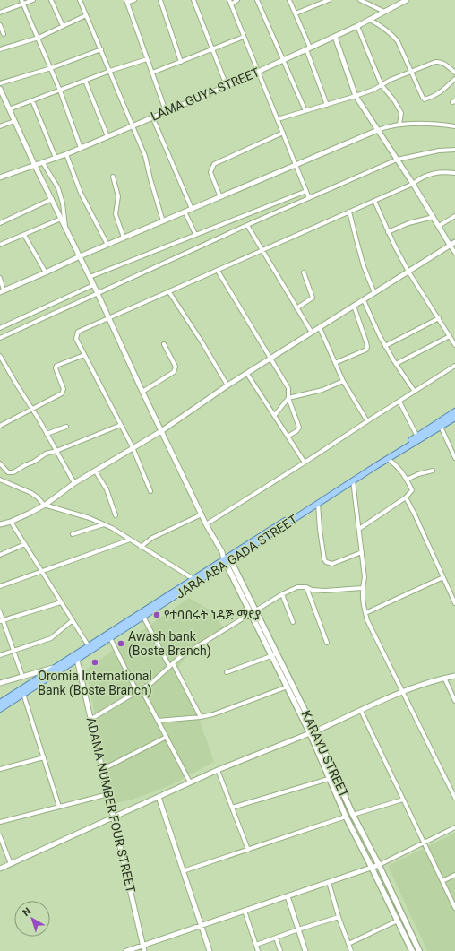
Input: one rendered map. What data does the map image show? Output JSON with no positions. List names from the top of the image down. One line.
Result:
{"streets":{"main road":["JARA ABA GADA STREET","KARAYU STREET"],"street":["LAMA GUYA STREET","ADAMA NUMBER FOUR STREET"]},"crossings":[["JARA ABA GADA STREET","KARAYU STREET"],["JARA ABA GADA STREET","ADAMA NUMBER FOUR STREET"]],"places":["የተባበሩት ነዳጅ ማደያ","Awash bank (Boste Branch)","Oromia International Bank (Boste Branch)"],"north":"top left"}
